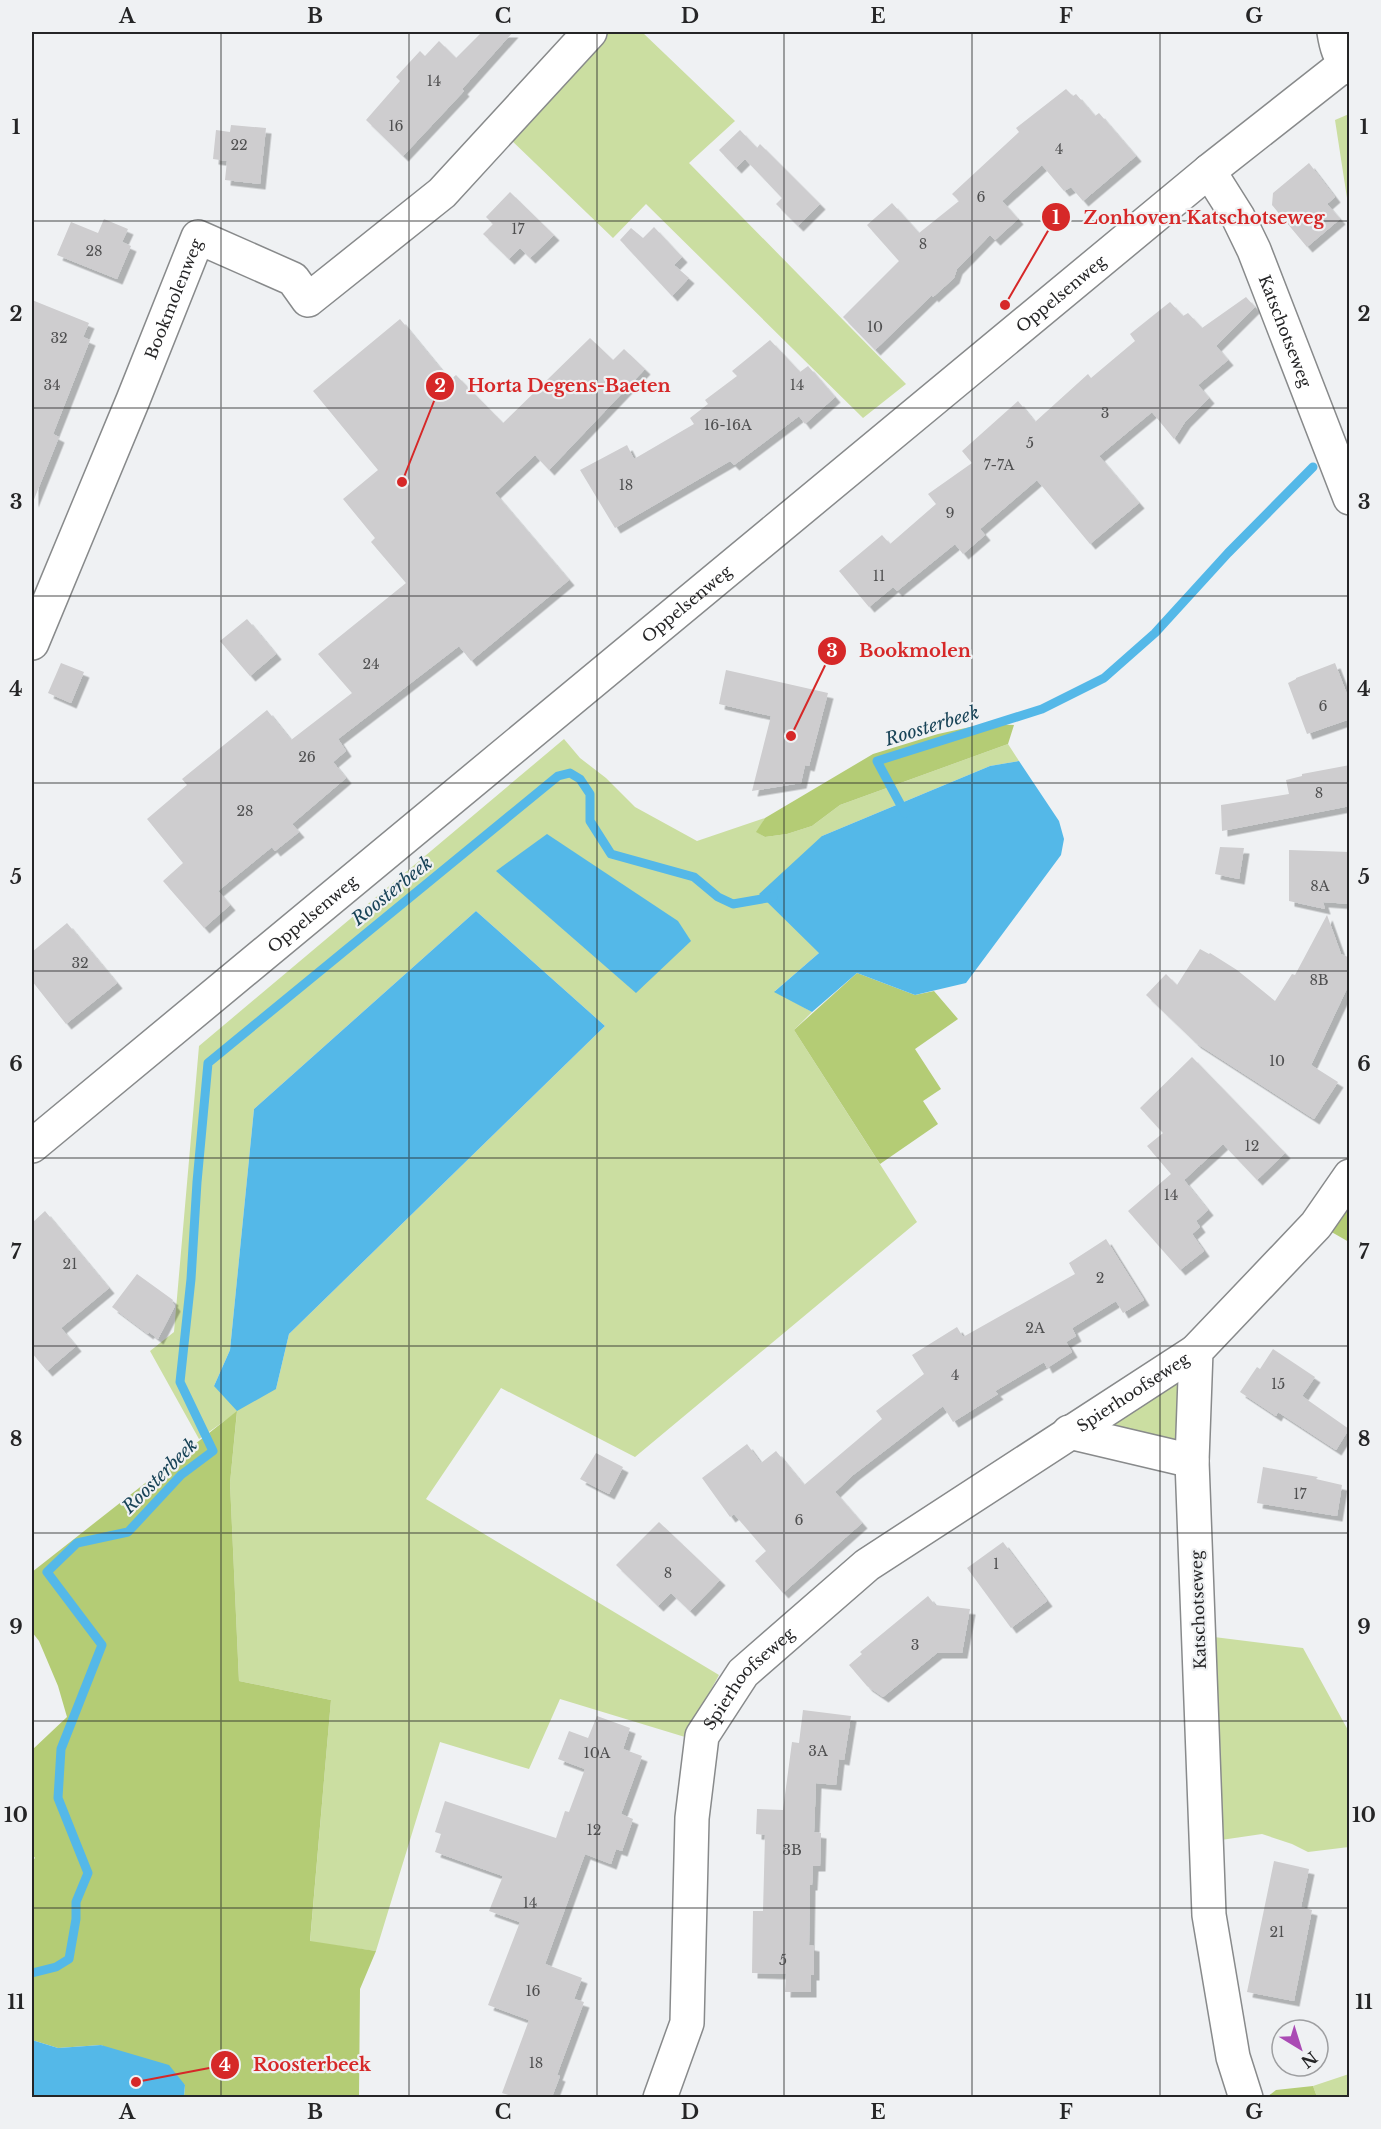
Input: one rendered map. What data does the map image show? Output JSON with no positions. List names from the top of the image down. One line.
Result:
{"streets":{"street":["Oppelsenweg","Bookmolenweg","Katschotseweg","Spierhoofseweg"]},"crossings":[["Oppelsenweg","Katschotseweg"],["Katschotseweg","Spierhoofseweg"]],"water":["Roosterbeek"],"places":["Zonhoven Katschotseweg","Horta Degens-Baeten","Bookmolen","Roosterbeek"],"house_numbers":["14","16","22","4","6","17","8","28","10","32","34","14","3","16-16A","5","7-7A","18","9","11","24","6","26","8","28","8A","32","8B","10","12","14","21","2","2A","4","15","17","6","1","8","3","3A","10A","12","3B","14","21","5","16","18"],"north":"bottom right","grid":{"columns":["A","B","C","D","E","F","G"],"rows":["1","2","3","4","5","6","7","8","9","10","11"]}}
